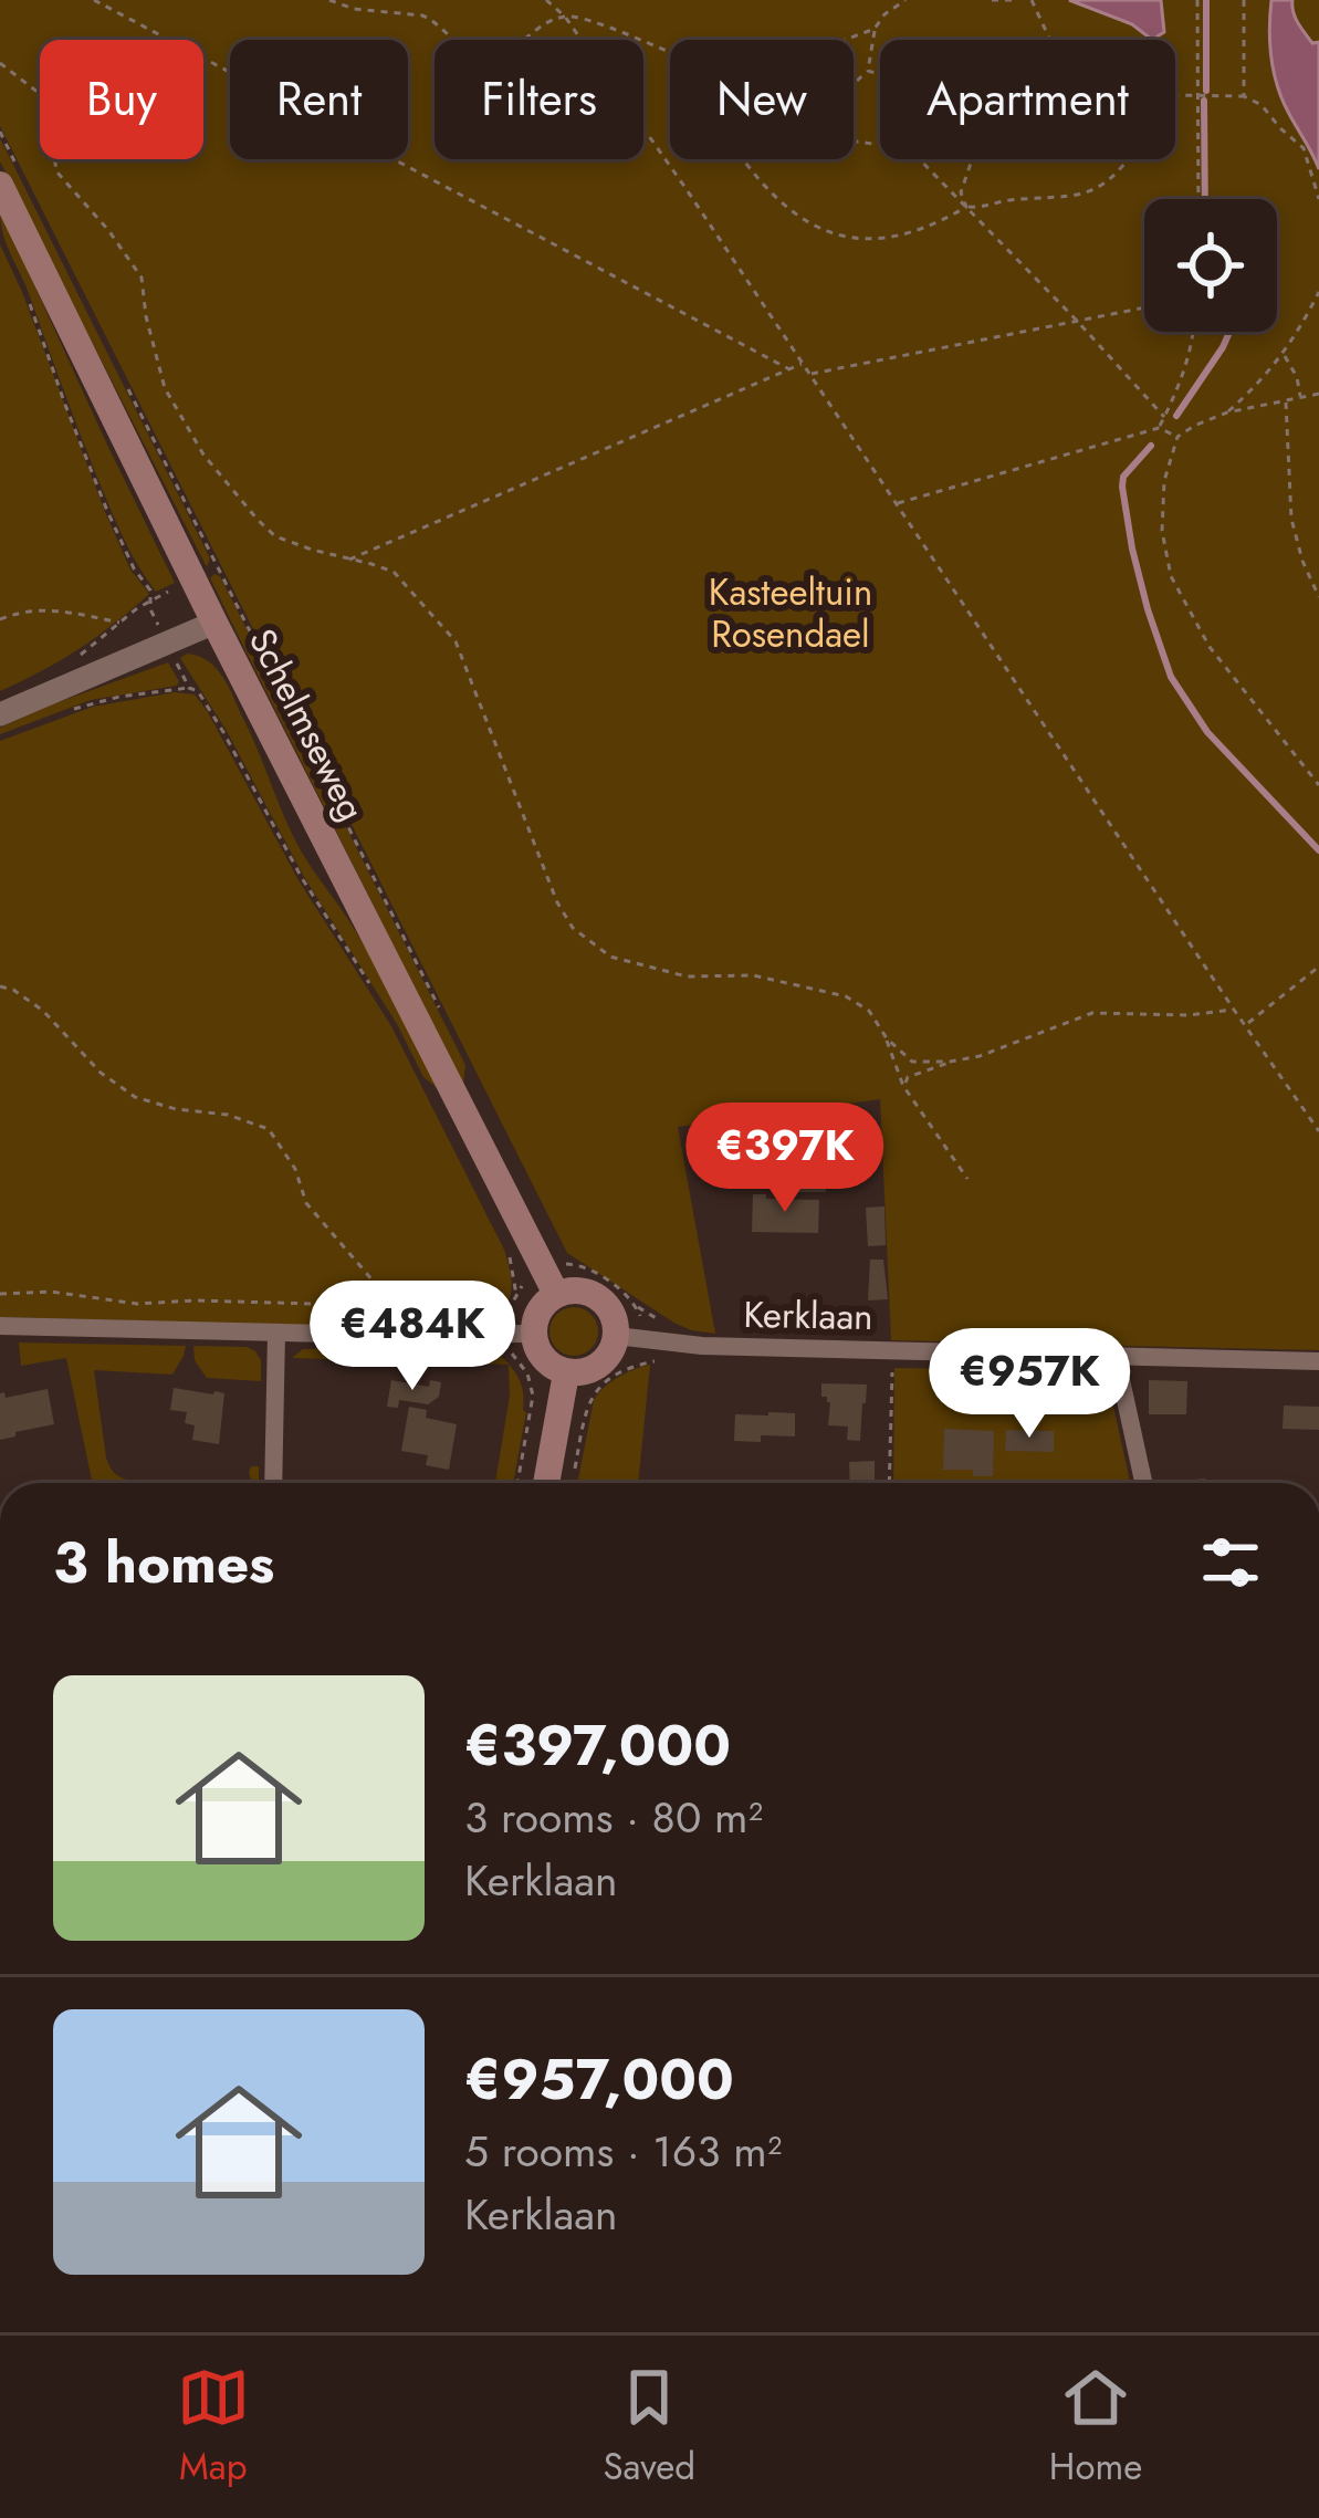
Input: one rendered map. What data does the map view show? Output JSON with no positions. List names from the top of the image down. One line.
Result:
{"streets":{"main road":["Schelmseweg"],"street":["Kerklaan"]},"crossings":[["Schelmseweg","Kerklaan"]],"parks":["Kasteeltuin Rosendael"],"page":{"chip":["Buy","Rent","Filters","New","Apartment"],"price":["€397K","€484K","€957K"],"heading":"3 homes","list":[{"name":"€397,000","note":"3 rooms · 80 m² · Kerklaan"},{"name":"€957,000","note":"5 rooms · 163 m² · Kerklaan"}],"tabs":["Map","Saved","Home"]}}
